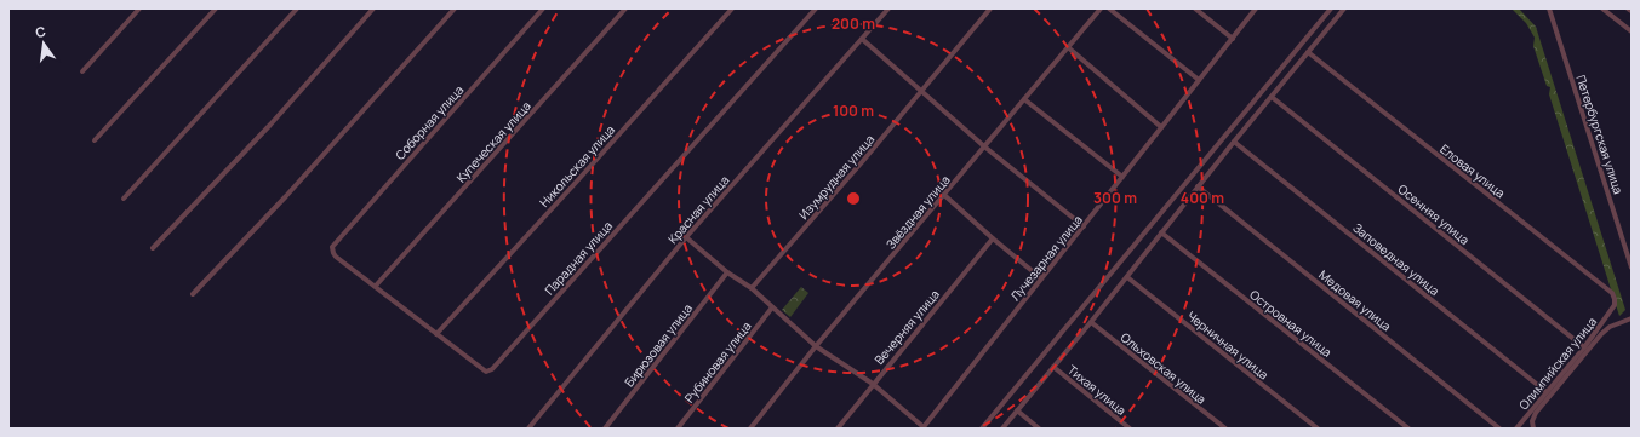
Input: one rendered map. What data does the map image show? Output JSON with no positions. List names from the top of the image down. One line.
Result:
{"streets":{"street":["Соборная улица","Петербургская улица","Купеческая улица","Никольская улица","Еловая улица","Изумрудная улица","Красная улица","Звёздная улица","Осенняя улица","Парадная улица","Лучезарная улица","Заповедная улица","Медовая улица","Островная улица","Вечерняя улица","Бирюзовая улица","Черничная улица","Рубиновая улица","Олимпийская улица","Ольховская улица","Тихая улица"]},"crossings":[["Соборная улица","Парадная улица"],["Купеческая улица","Парадная улица"],["Никольская улица","Парадная улица"],["Еловая улица","Олимпийская улица"],["Осенняя улица","Олимпийская улица"],["Заповедная улица","Олимпийская улица"]],"north":"top","rings":["200 m","100 m","300 m","400 m"]}
